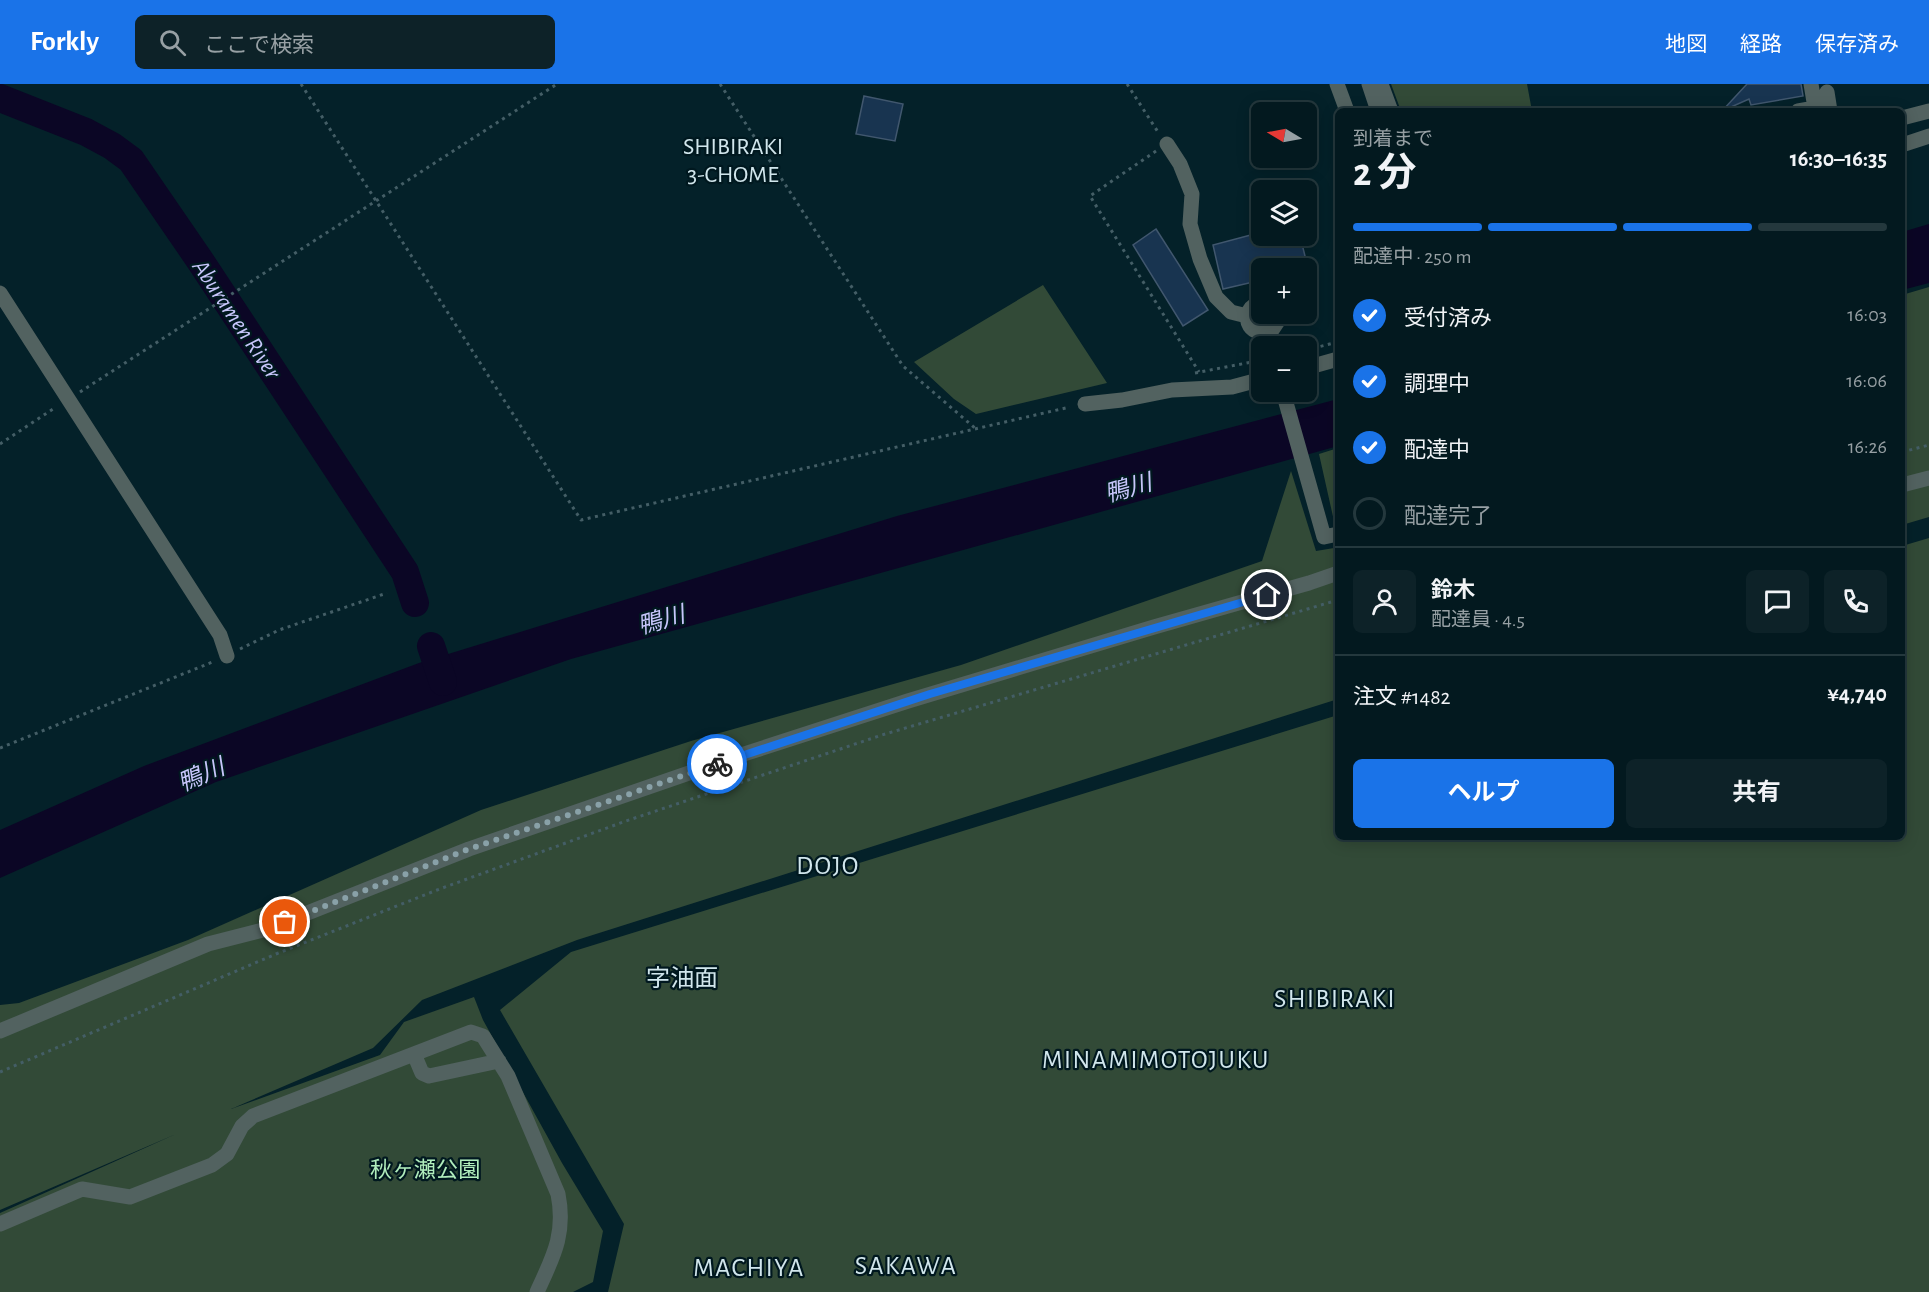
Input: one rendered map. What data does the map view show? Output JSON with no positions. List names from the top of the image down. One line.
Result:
{"districts":["SHIBIRAKI 3-CHOME","DOJO","字油面","SHIBIRAKI","MINAMIMOTOJUKU","SAKAWA","MACHIYA"],"water":["Aburamen River","鴨川"],"parks":["秋ヶ瀬公園"],"north":"left","page":{"header":"Forkly","search":"ここで検索","nav":["地図","経路","保存済み"],"map_buttons":["+","−"],"heading":["2 分","到着まで","16:30–16:35"],"panel":["鈴木","配達員 · 4.5","注文 #1482","¥4,740"],"bar":"配達中 · 250 m","list":[["受付済み","16:03"],["調理中","16:06"],["配達中","16:26"],"配達完了"],"buttons":["ヘルプ","共有"]}}
